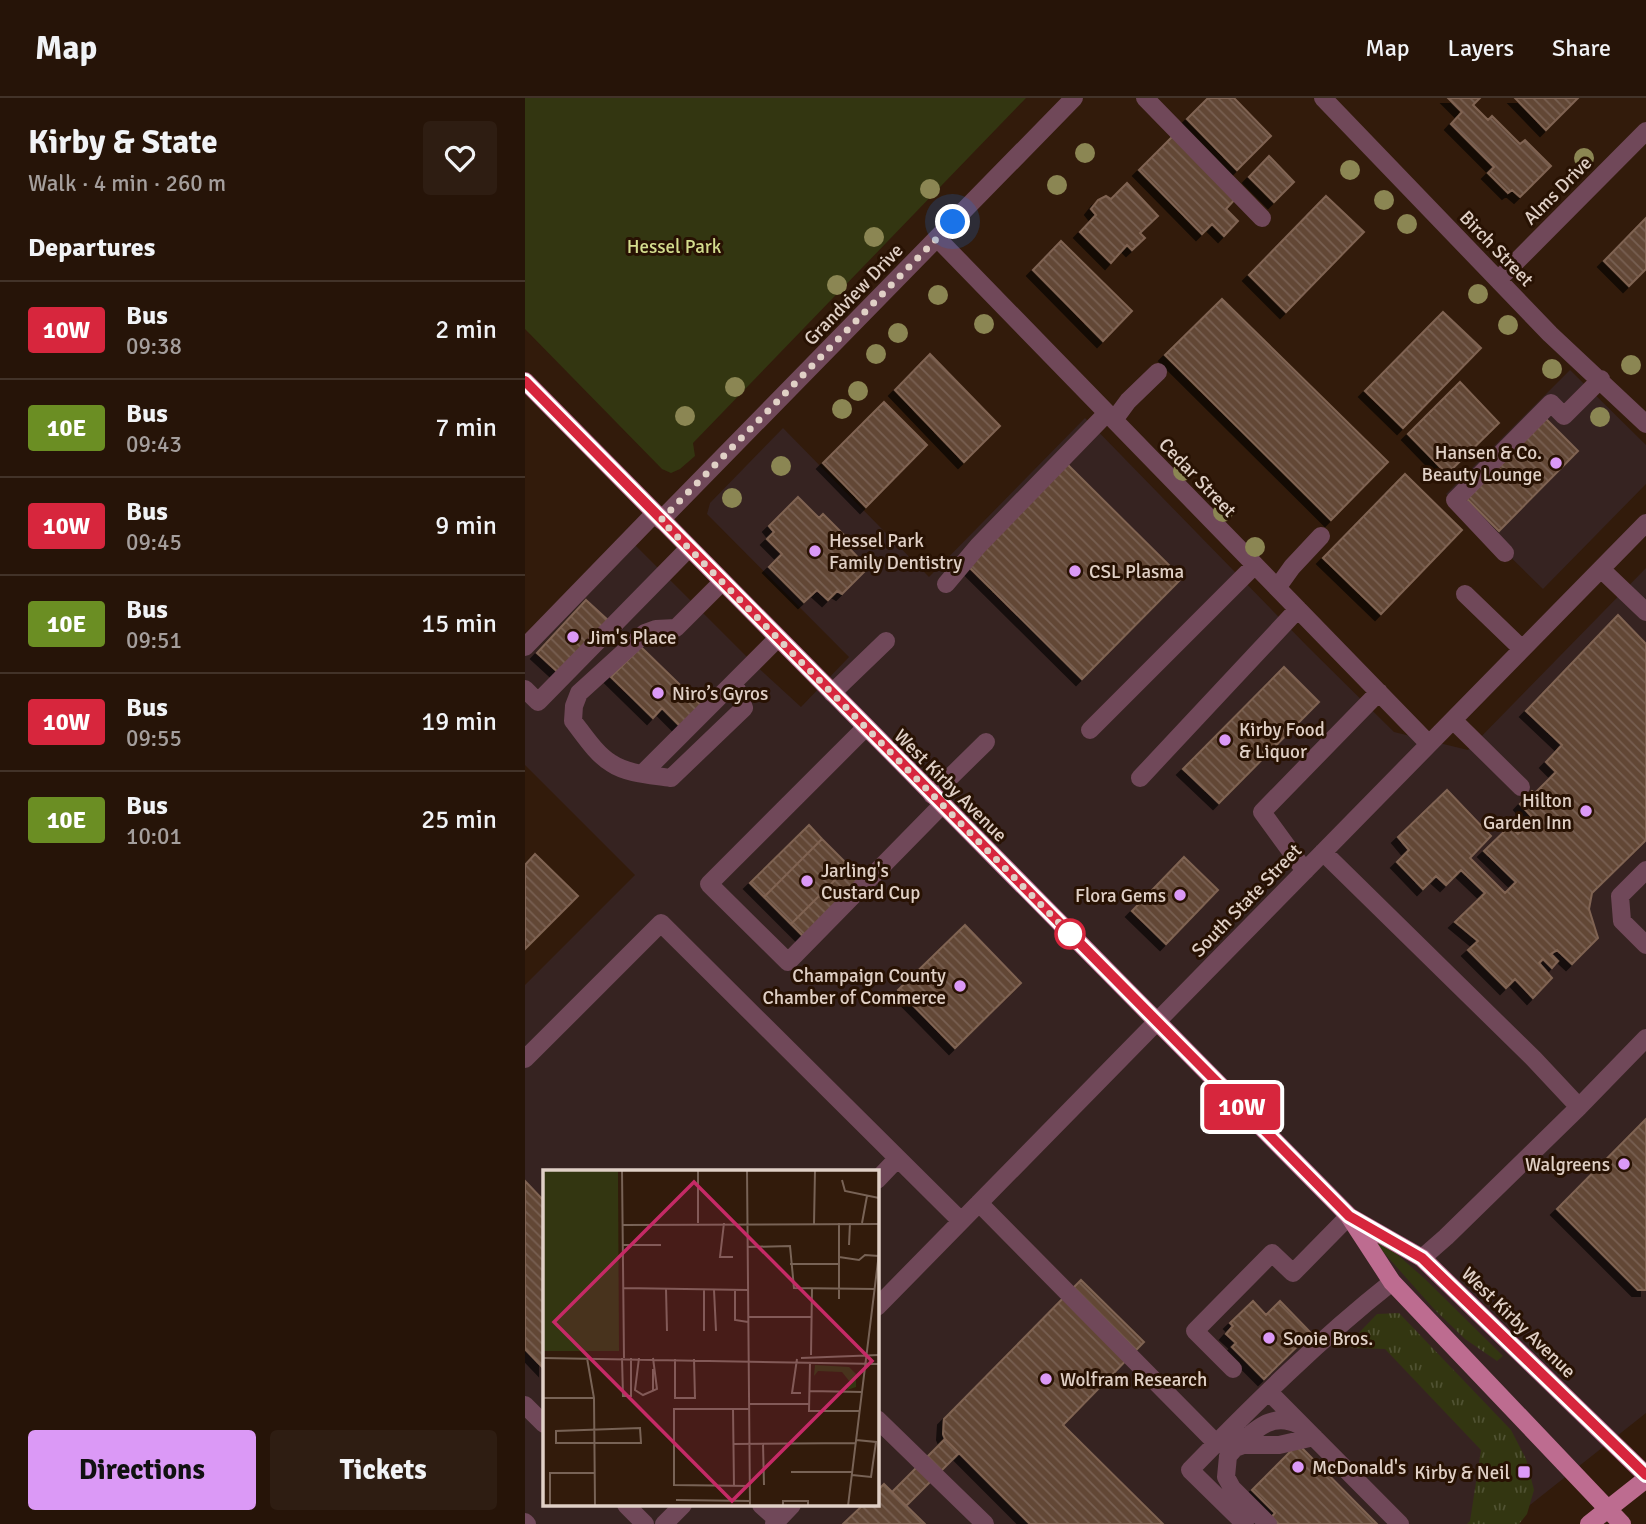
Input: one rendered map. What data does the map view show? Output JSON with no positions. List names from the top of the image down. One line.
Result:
{"streets":{"main road":["West Kirby Avenue"],"street":["Alms Drive","Birch Street","Grandview Drive","Cedar Street","South State Street"]},"crossings":[["Alms Drive","Birch Street"],["Grandview Drive","Cedar Street"],["Grandview Drive","West Kirby Avenue"],["Cedar Street","South State Street"],["West Kirby Avenue","South State Street"]],"parks":["Hessel Park"],"places":{"other":["Hansen & Co. Beauty Lounge","Hessel Park Family Dentistry","CSL Plasma","Jim's Place","Niro’s Gyros","Kirby Food & Liquor","Hilton Garden Inn","Jarling's Custard Cup","Flora Gems","Champaign County Chamber of Commerce","Walgreens","Sooie Bros.","Wolfram Research","McDonald's"],"transit":["Kirby & Neil"]},"lines":["bus line 10W"],"page":{"header":"Map","nav":["Map","Layers","Share"],"heading":[["Kirby & State","Walk · 4 min · 260 m"],"Departures"],"on_map":"10W","list":[{"mark":"10W","name":"Bus","note":"09:38","value":"2 min"},{"mark":"10E","name":"Bus","note":"09:43","value":"7 min"},{"mark":"10W","name":"Bus","note":"09:45","value":"9 min"},{"mark":"10E","name":"Bus","note":"09:51","value":"15 min"},{"mark":"10W","name":"Bus","note":"09:55","value":"19 min"},{"mark":"10E","name":"Bus","note":"10:01","value":"25 min"}],"buttons":["Directions","Tickets"]}}
